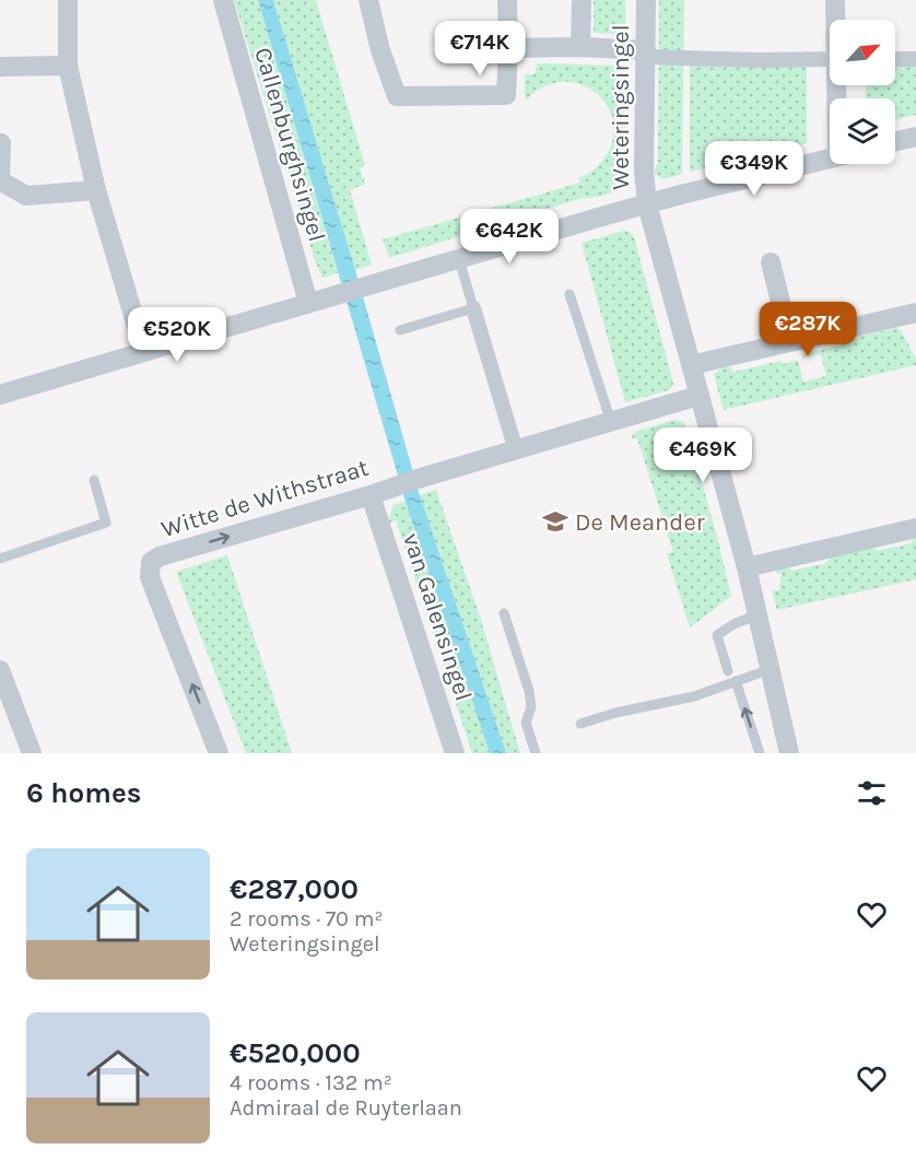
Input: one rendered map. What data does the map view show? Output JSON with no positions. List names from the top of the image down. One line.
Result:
{"streets":{"street":["Weteringsingel","Callenburghsingel","Witte de Withstraat","van Galensingel"]},"crossings":[["Weteringsingel","Witte de Withstraat"],["Witte de Withstraat","van Galensingel"]],"places":{"school or university":["De Meander"]},"north":"top right","page":{"price":["€714K","€349K","€642K","€287K","€520K","€469K"],"heading":"6 homes","list":[{"name":"€287,000","note":"2 rooms · 70 m² · Weteringsingel"},{"name":"€520,000","note":"4 rooms · 132 m² · Admiraal de Ruyterlaan"}]}}
